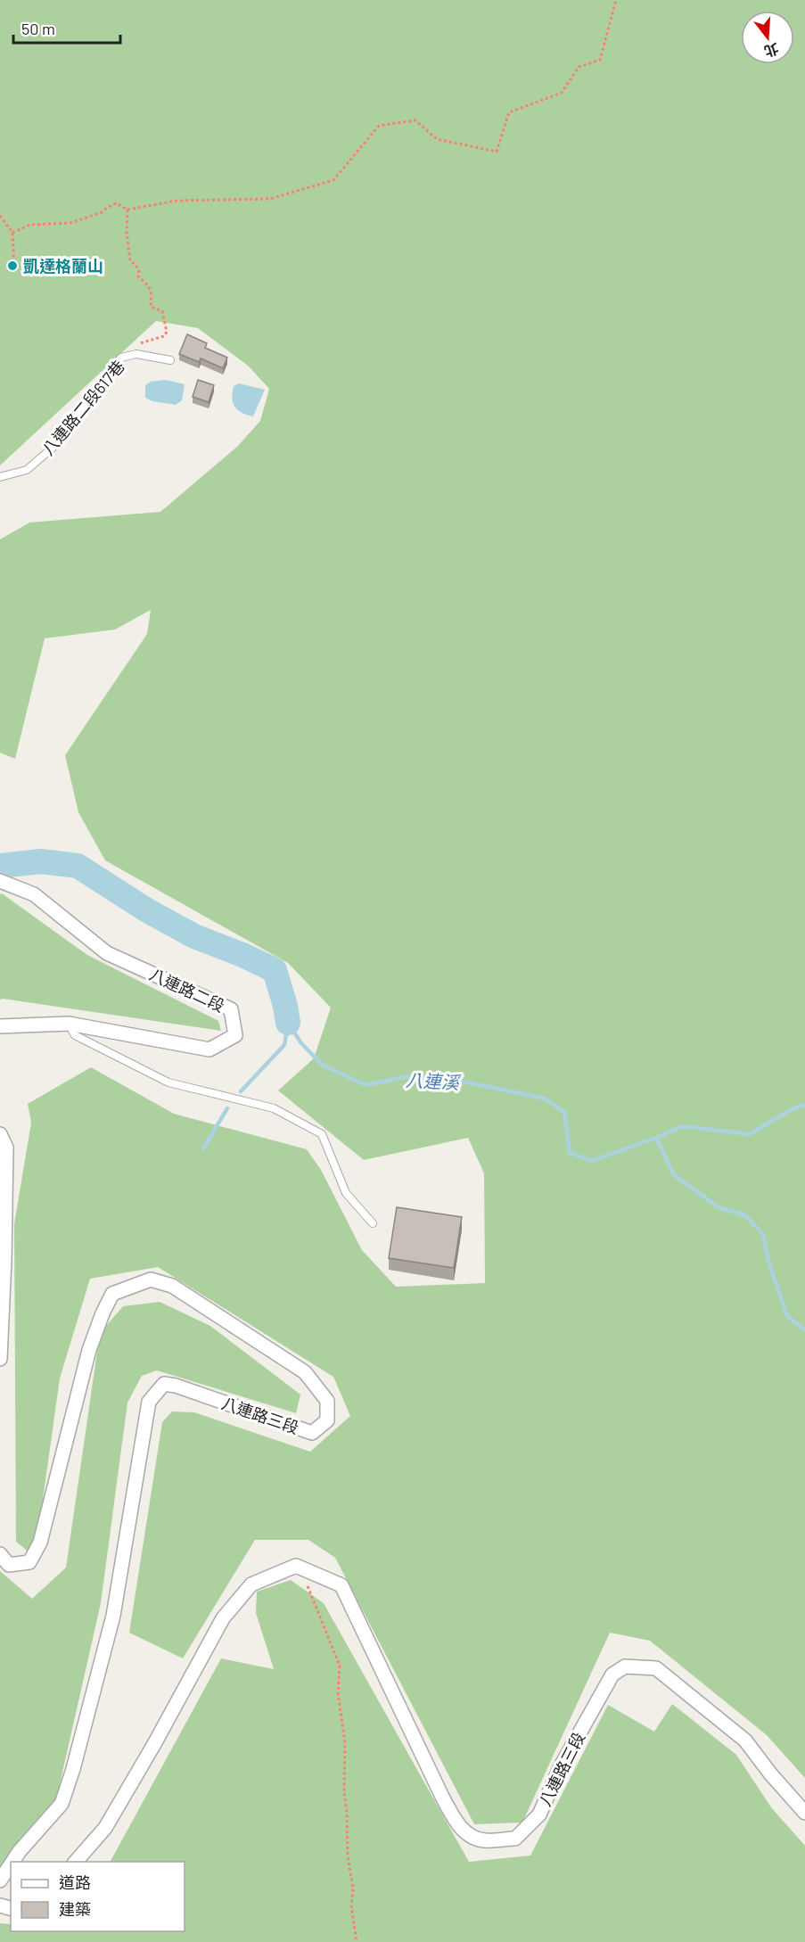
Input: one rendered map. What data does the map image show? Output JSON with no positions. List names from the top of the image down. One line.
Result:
{"streets":{"street":["八連路二段","八連路三段"],"lane":["八連路二段617巷"]},"water":["八連溪"],"places":["凱達格蘭山"],"legend":["道路","建築"],"scale_bar":"50 m","north":"bottom"}
